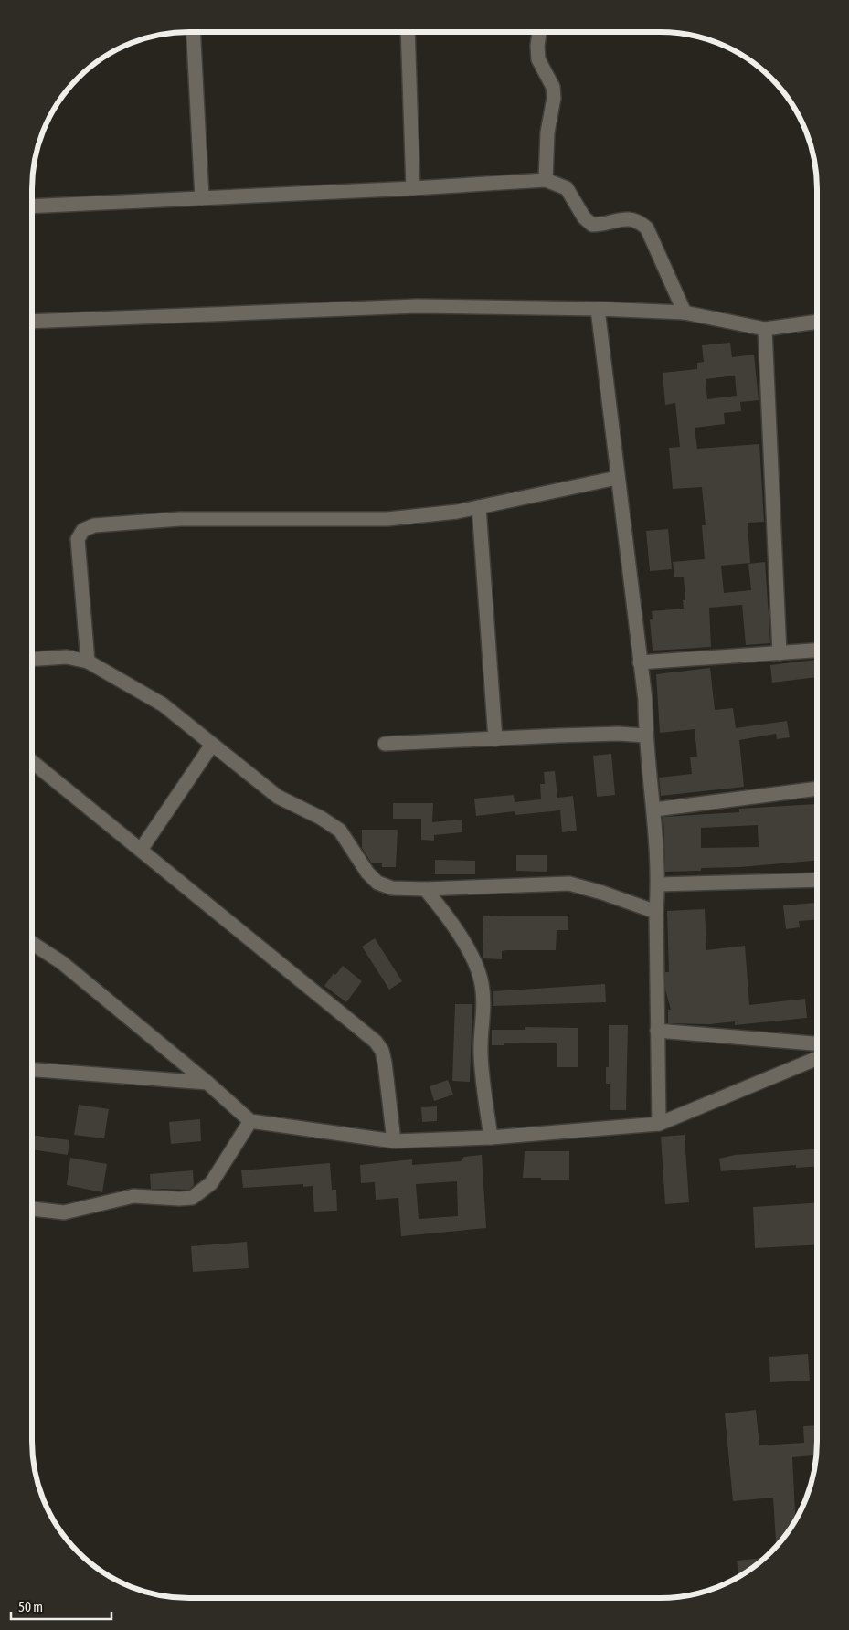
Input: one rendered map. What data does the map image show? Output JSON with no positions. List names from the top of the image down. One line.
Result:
{"scale_bar":"50 m"}
